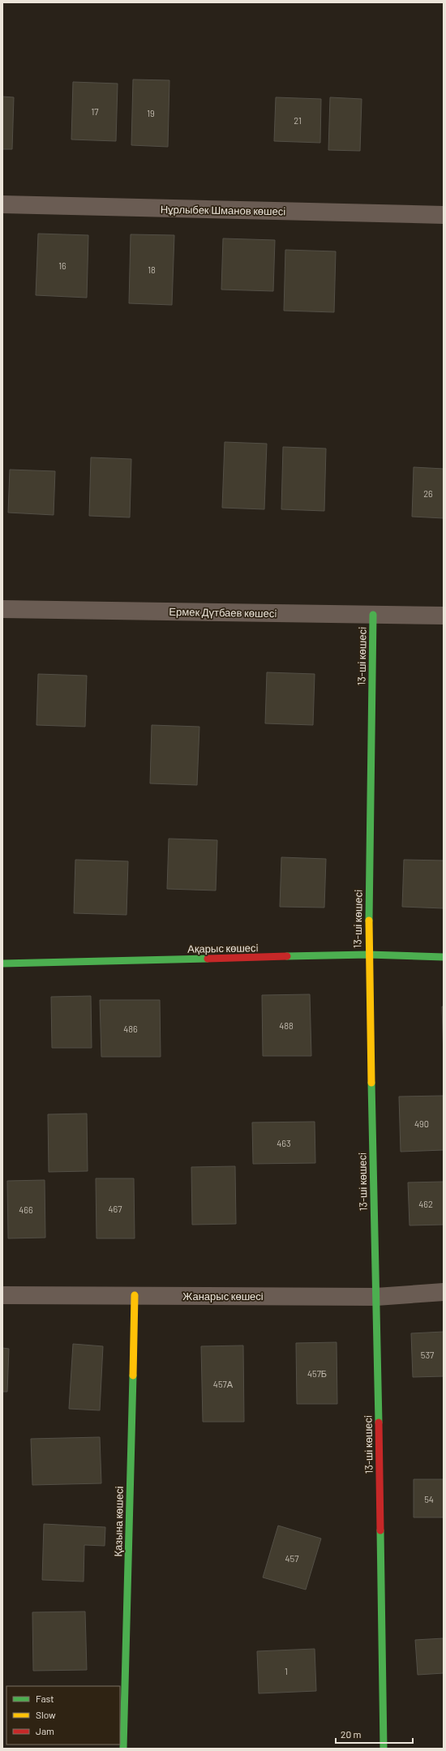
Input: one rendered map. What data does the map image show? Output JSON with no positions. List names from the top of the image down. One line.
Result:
{"streets":{"street":["Нұрлыбек Шманов көшесі","Ермек Дүтбаев көшесi","13-ші көшесi","Ақарыс көшесi","Жанарыс көшесі","Қазына көшесі"]},"crossings":[["Ермек Дүтбаев көшесi","13-ші көшесi"],["13-ші көшесi","Ақарыс көшесi"],["13-ші көшесi","Жанарыс көшесі"],["Жанарыс көшесі","Қазына көшесі"]],"house_numbers":["17","19","21","16","18","26","488","486","490","463","462","467","466","537","457Б","457А","54","457","1"],"legend":["Fast","Slow","Jam"],"scale_bar":"20 m"}
